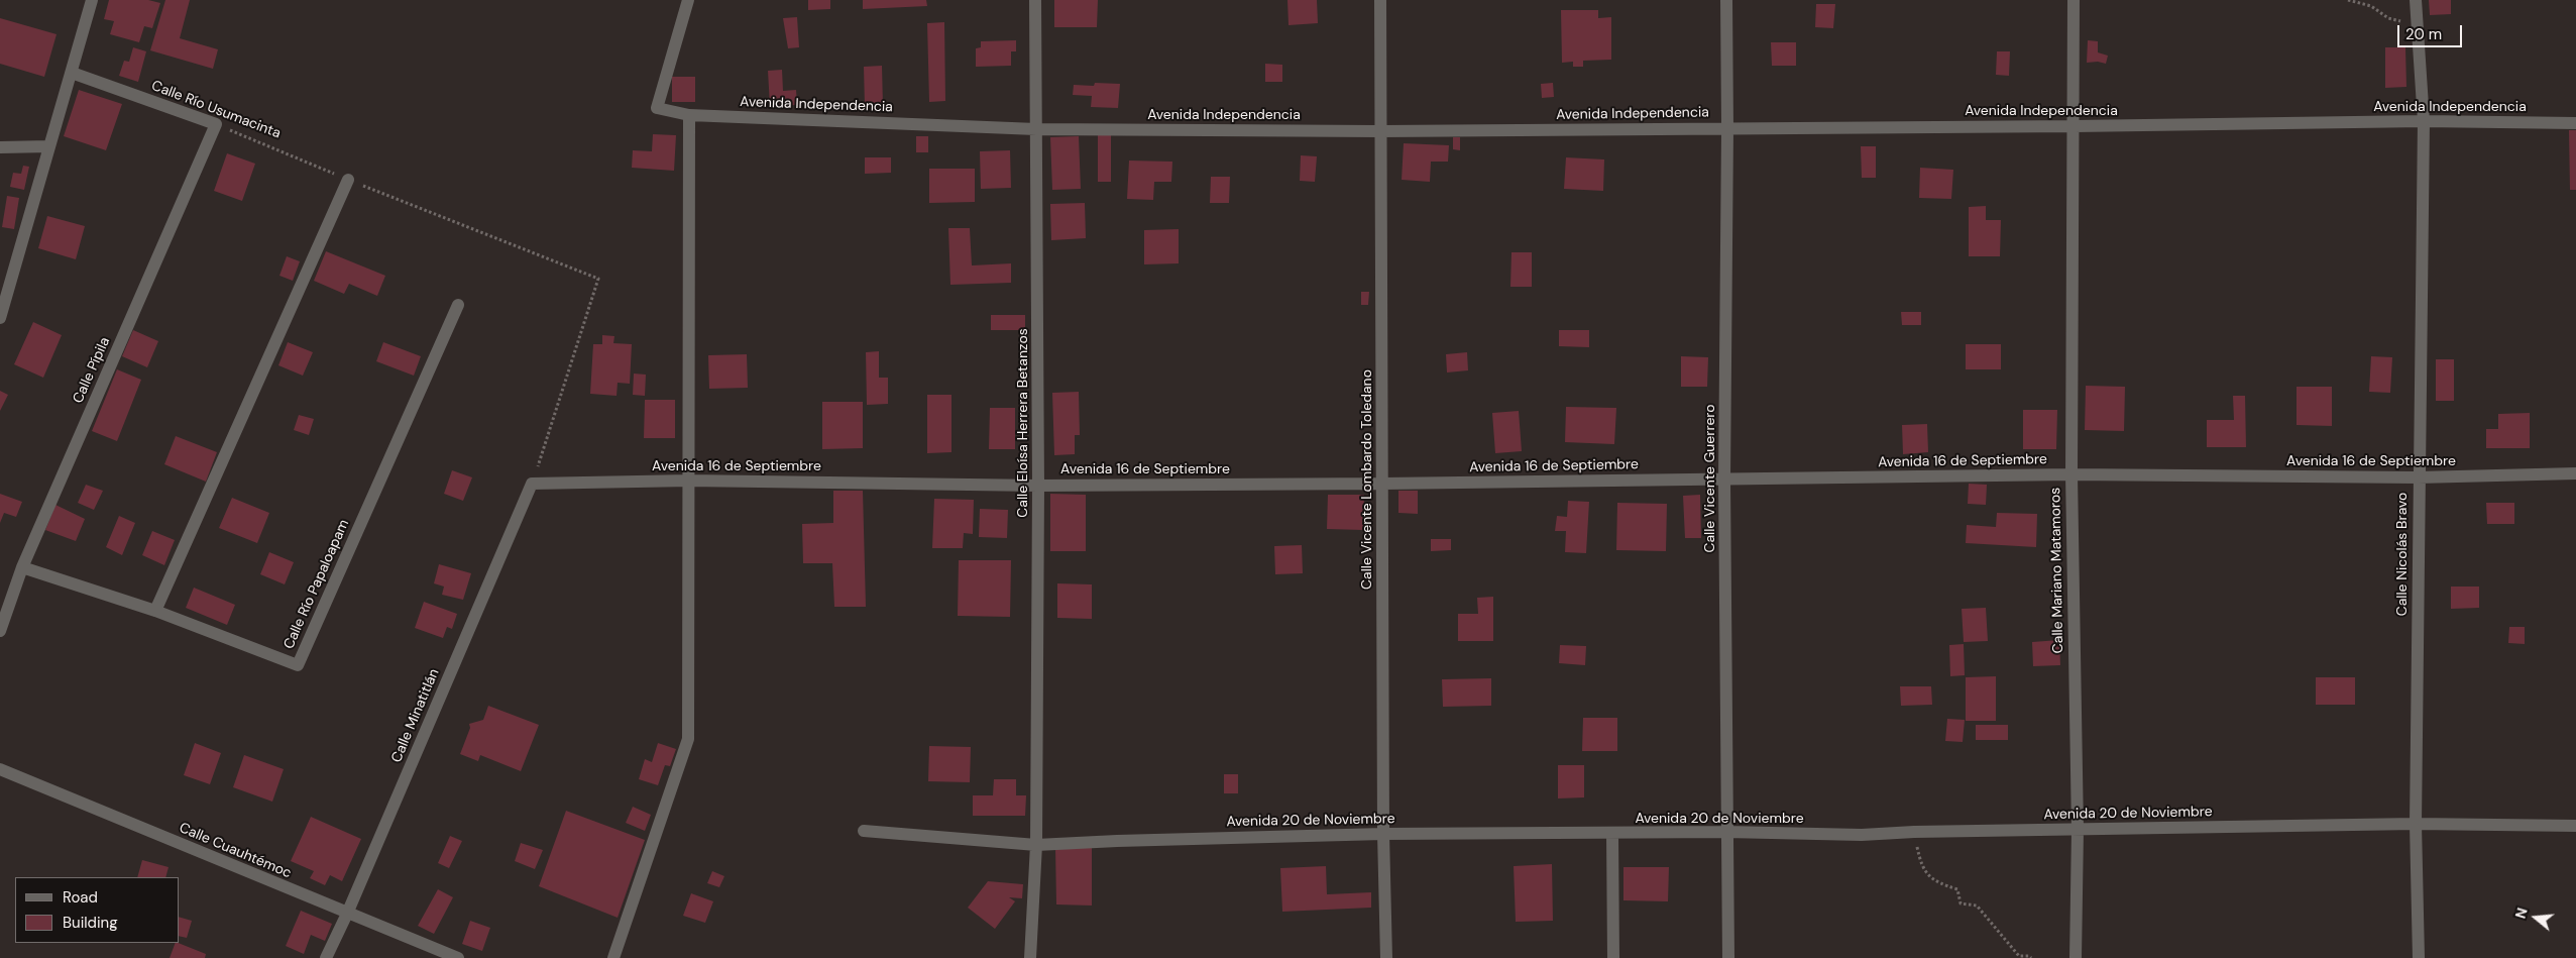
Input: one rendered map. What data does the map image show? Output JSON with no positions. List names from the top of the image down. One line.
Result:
{"streets":{"street":["Avenida Independencia","Calle Río Usumacinta","Calle Pípila","Calle Eloísa Herrera Betanzos","Avenida 16 de Septiembre","Calle Vicente Guerrero","Calle Vicente Lombardo Toledano","Calle Nicolás Bravo","Calle Mariano Matamoros","Calle Río Papaloapam","Calle Minatitlán","Avenida 20 de Noviembre","Calle Cuauhtémoc"]},"crossings":[["Avenida Independencia","Calle Eloísa Herrera Betanzos"],["Avenida Independencia","Calle Vicente Guerrero"],["Avenida Independencia","Calle Vicente Lombardo Toledano"],["Avenida Independencia","Calle Nicolás Bravo"],["Avenida Independencia","Calle Mariano Matamoros"],["Calle Río Usumacinta","Calle Pípila"],["Calle Río Usumacinta","Avenida 16 de Septiembre"],["Calle Río Usumacinta","Calle Minatitlán"],["Calle Pípila","Calle Río Papaloapam"],["Calle Eloísa Herrera Betanzos","Avenida 16 de Septiembre"],["Calle Eloísa Herrera Betanzos","Avenida 20 de Noviembre"],["Avenida 16 de Septiembre","Calle Vicente Guerrero"],["Avenida 16 de Septiembre","Calle Vicente Lombardo Toledano"],["Avenida 16 de Septiembre","Calle Nicolás Bravo"],["Avenida 16 de Septiembre","Calle Mariano Matamoros"],["Avenida 16 de Septiembre","Calle Minatitlán"],["Calle Vicente Guerrero","Avenida 20 de Noviembre"],["Calle Vicente Lombardo Toledano","Avenida 20 de Noviembre"],["Calle Nicolás Bravo","Avenida 20 de Noviembre"],["Calle Mariano Matamoros","Avenida 20 de Noviembre"],["Calle Minatitlán","Calle Cuauhtémoc"]],"legend":["Road","Building"],"scale_bar":"20 m","north":"left"}
